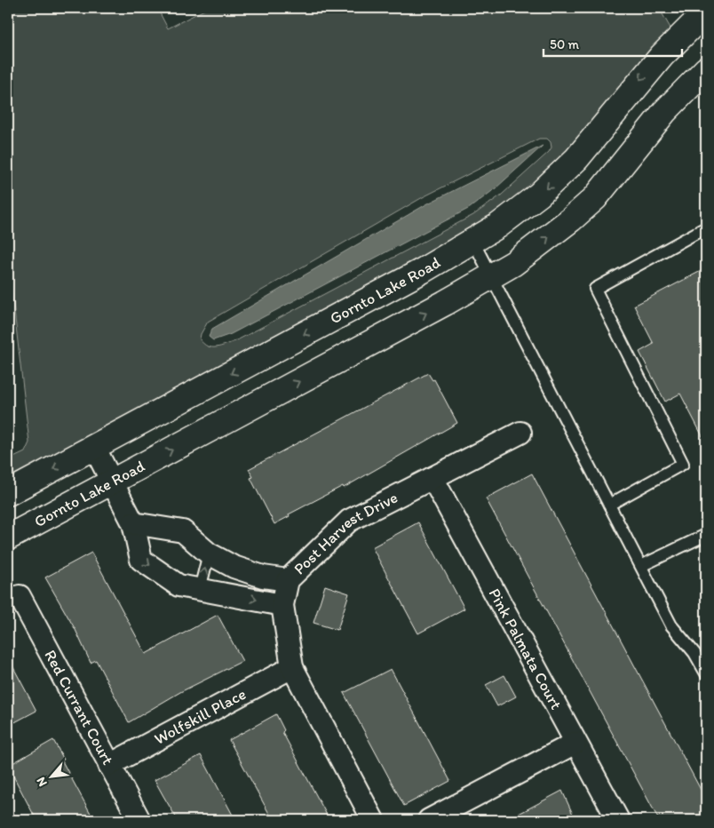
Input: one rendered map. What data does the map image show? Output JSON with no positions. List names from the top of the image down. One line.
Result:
{"streets":{"street":["Gornto Lake Road","Post Harvest Drive","Pink Palmata Court","Red Currant Court","Wolfskill Place"]},"crossings":[["Post Harvest Drive","Pink Palmata Court"],["Post Harvest Drive","Wolfskill Place"],["Red Currant Court","Wolfskill Place"]],"scale_bar":"50 m","north":"bottom left"}
